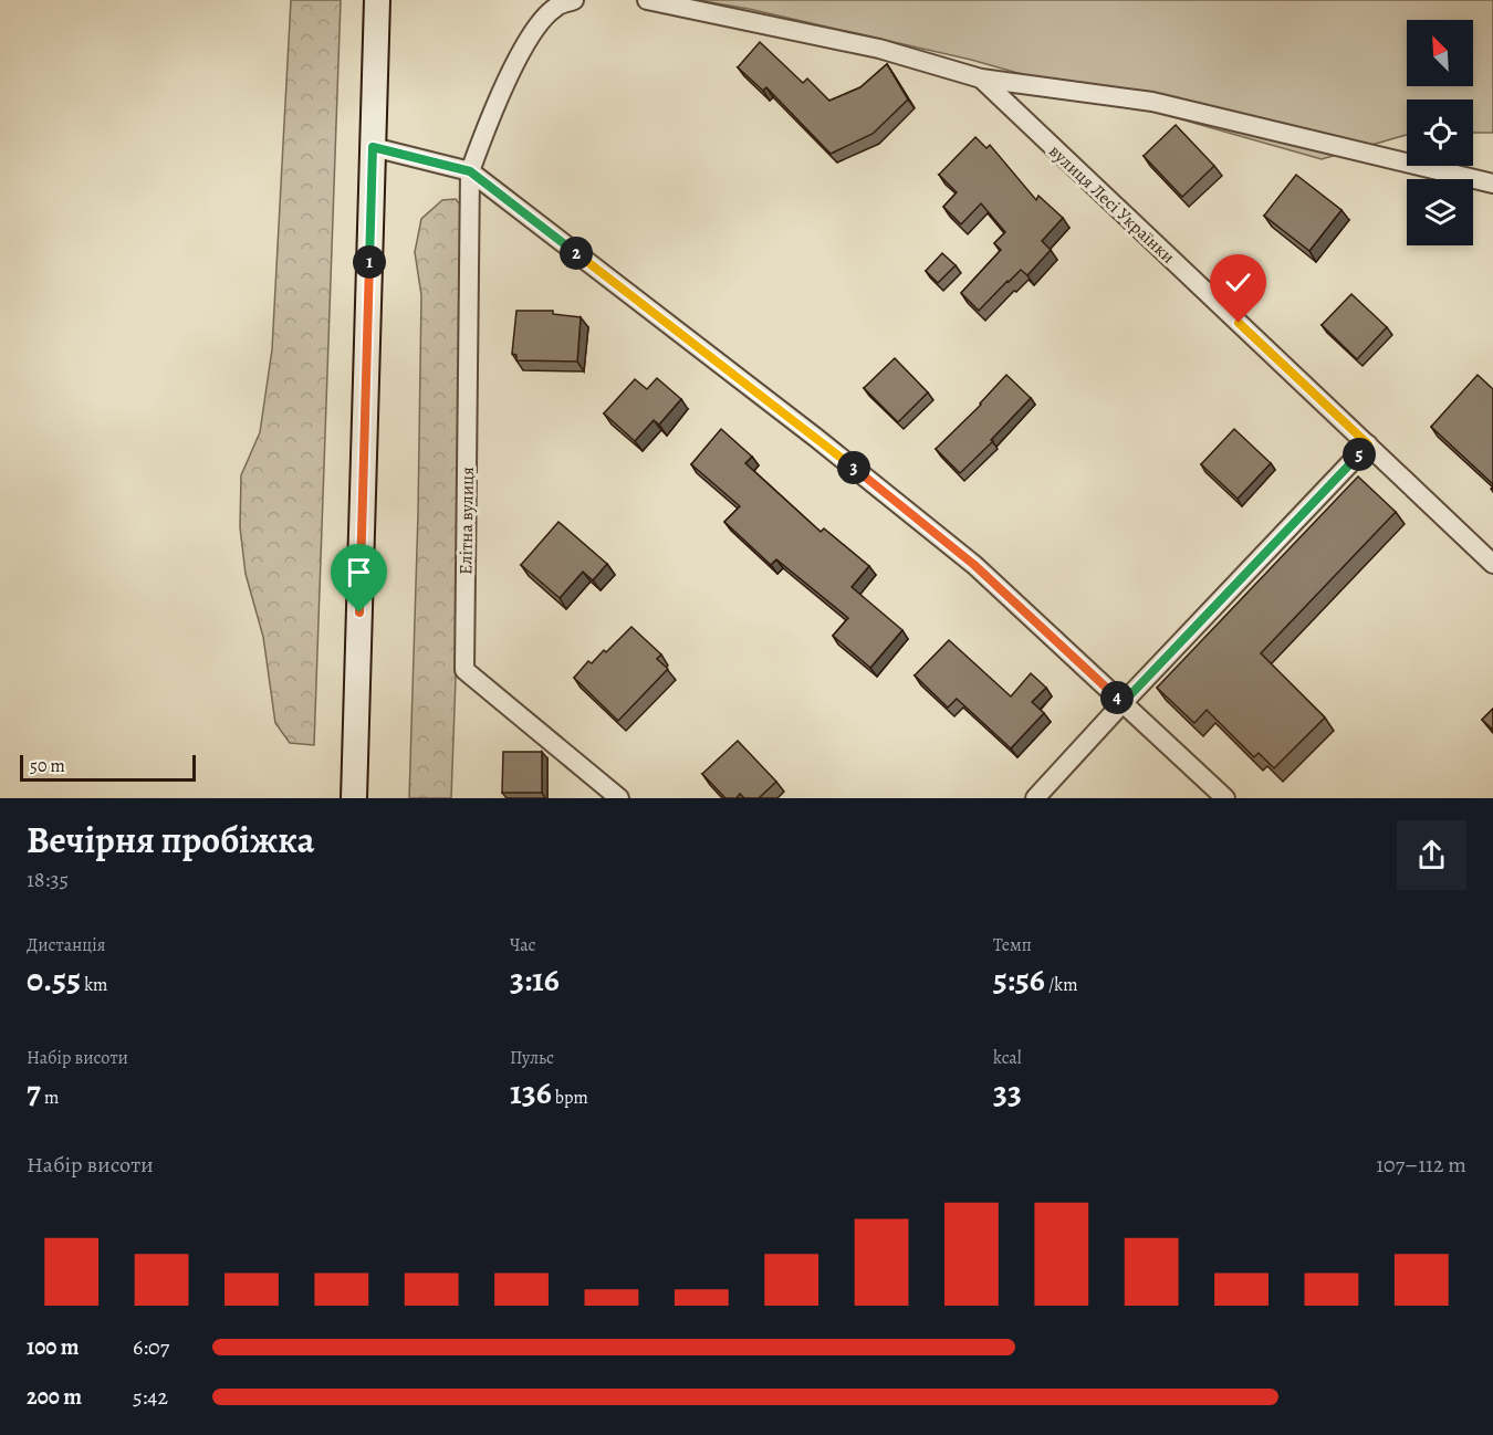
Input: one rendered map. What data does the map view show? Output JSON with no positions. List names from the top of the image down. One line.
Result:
{"streets":{"street":["вулиця Лесі Українки","Елітна вулиця"]},"scale_bar":"50 m","north":"top left","page":{"pins":["2","1","5","3","4"],"scale":"50 m","heading":["Вечірня пробіжка","18:35"],"stats":[["Дистанція","0.55 km"],["Час","3:16"],["Темп","5:56 /km"],["Набір висоти","7 m"],["Пульс","136 bpm"],["kcal","33"]],"chart":["Набір висоти","107–112 m"],"list":[{"name":"100 m","note":"6:07"},{"name":"200 m","note":"5:42"}]}}
